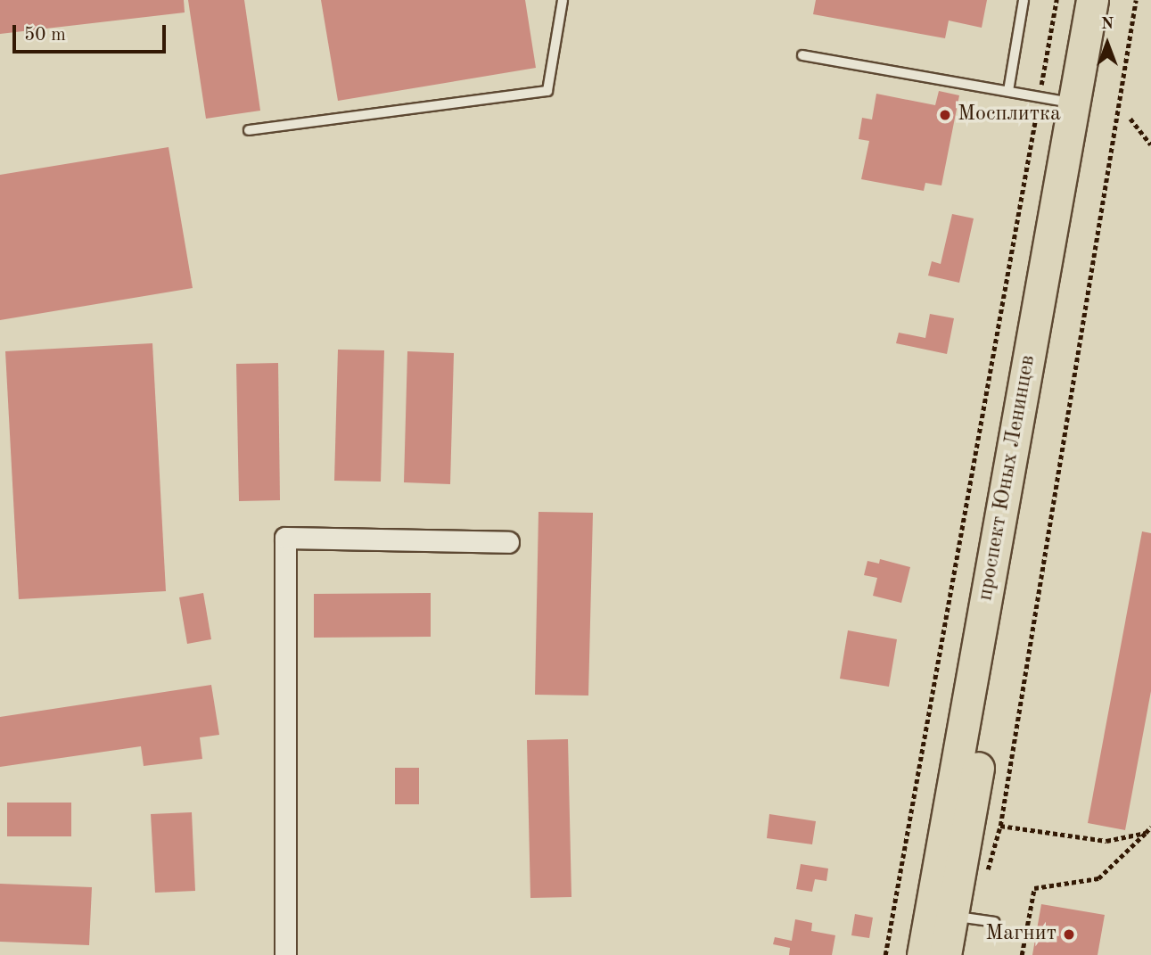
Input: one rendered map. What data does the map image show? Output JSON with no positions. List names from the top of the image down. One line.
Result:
{"streets":{"main road":["проспект Юных Ленинцев"]},"places":["Мосплитка","Магнит"],"scale_bar":"50 m","north":"top"}
